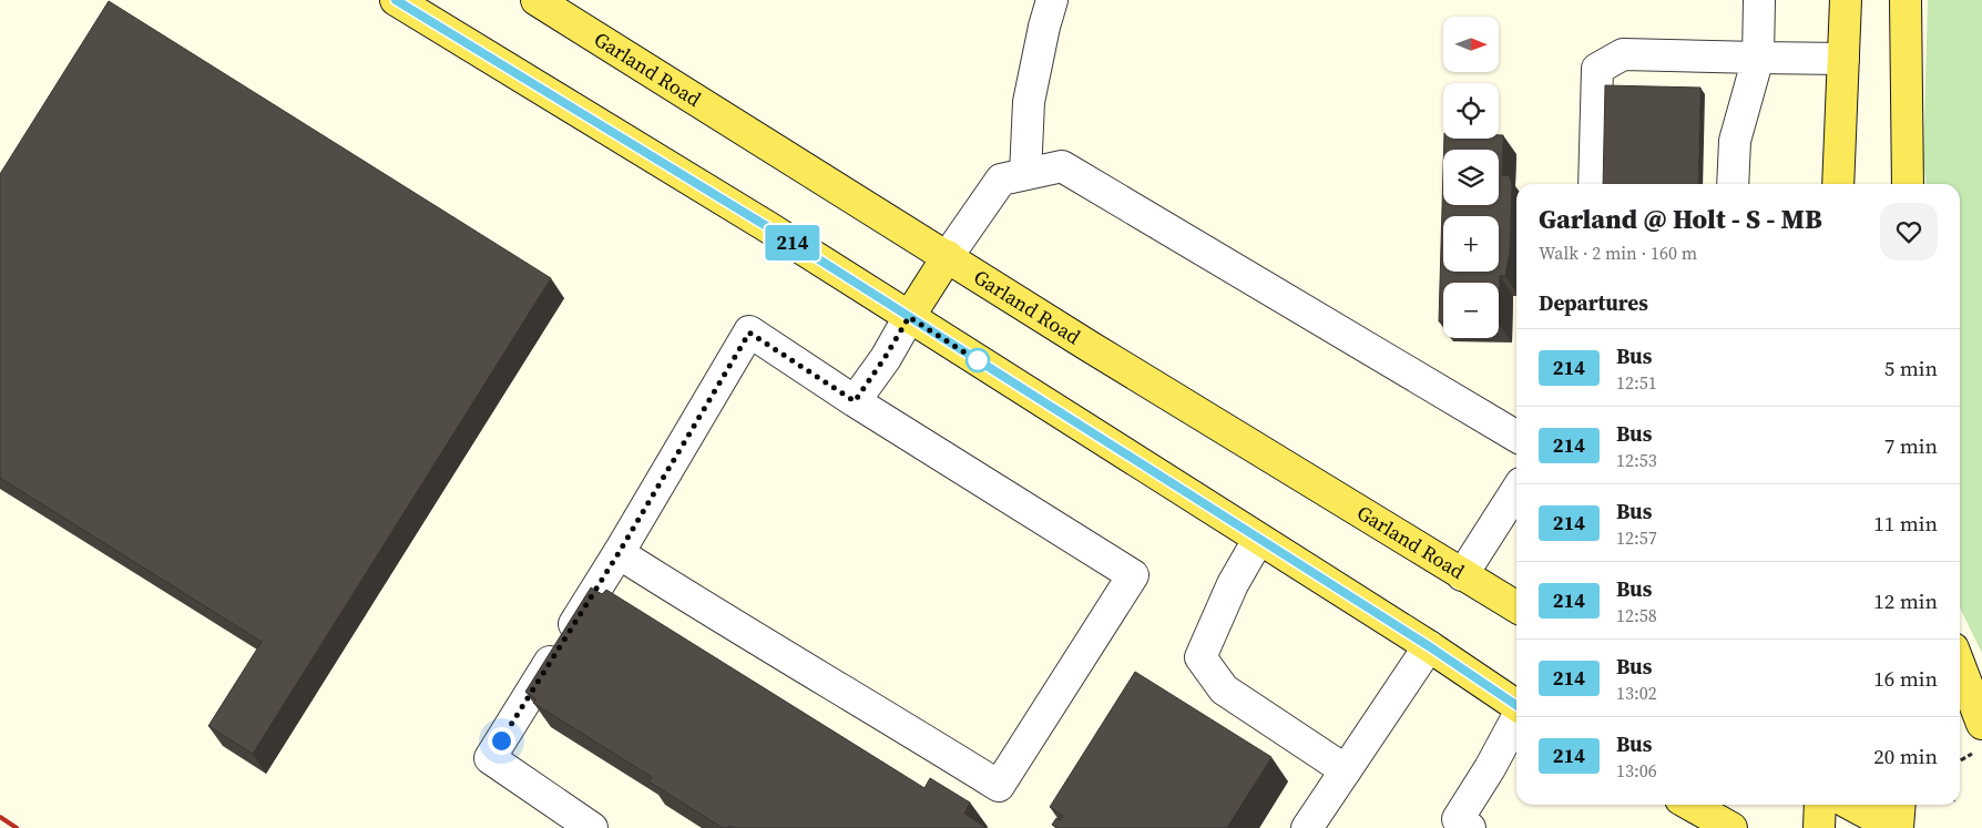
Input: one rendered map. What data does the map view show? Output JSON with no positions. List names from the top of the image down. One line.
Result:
{"streets":{"main road":["Garland Road"]},"lines":["bus line 214"],"north":"right","page":{"on_map":"214","map_buttons":["+","−"],"heading":[["Garland @ Holt - S - MB","Walk · 2 min · 160 m"],"Departures"],"list":[{"mark":"214","name":"Bus","note":"12:51","value":"5 min"},{"mark":"214","name":"Bus","note":"12:53","value":"7 min"},{"mark":"214","name":"Bus","note":"12:57","value":"11 min"},{"mark":"214","name":"Bus","note":"12:58","value":"12 min"},{"mark":"214","name":"Bus","note":"13:02","value":"16 min"},{"mark":"214","name":"Bus","note":"13:06","value":"20 min"}]}}
